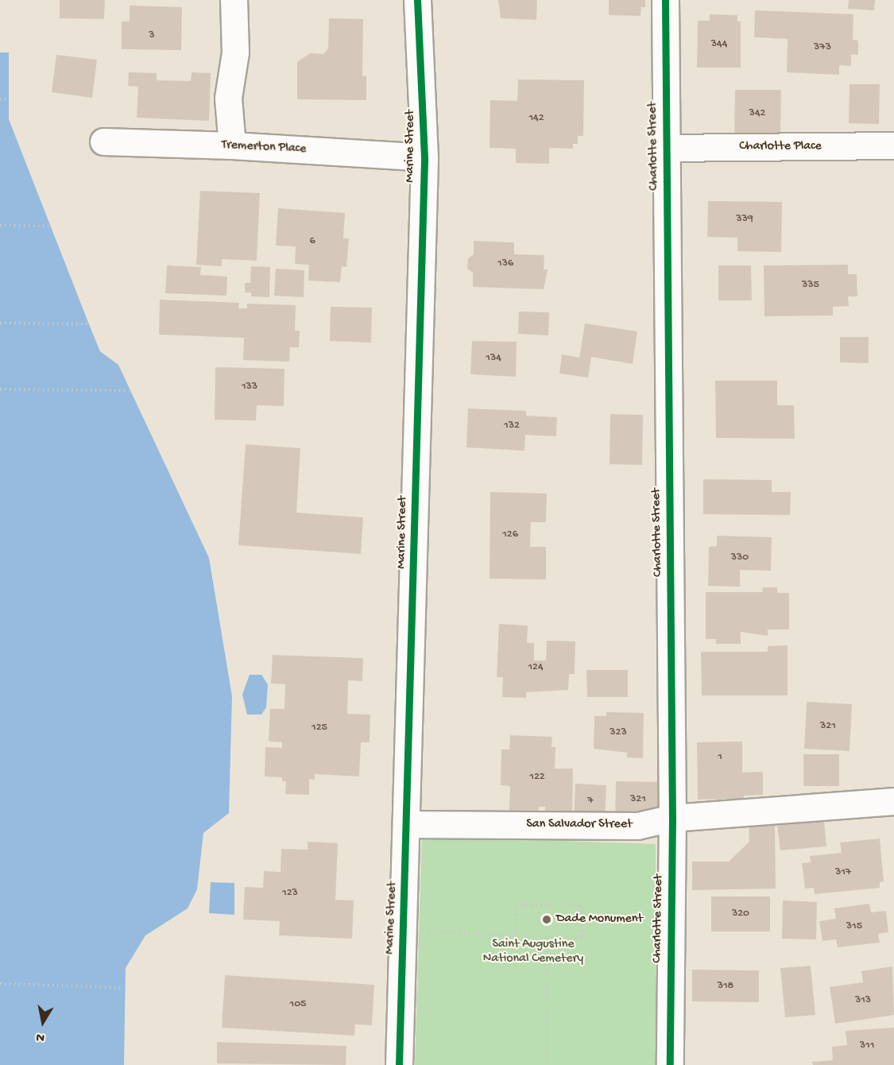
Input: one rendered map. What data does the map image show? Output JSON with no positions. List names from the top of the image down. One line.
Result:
{"streets":{"street":["Marine Street","Charlotte Street","Charlotte Place","Tremerton Place","San Salvador Street"]},"crossings":[["Marine Street","Tremerton Place"],["Marine Street","San Salvador Street"],["Charlotte Street","Charlotte Place"],["Charlotte Street","San Salvador Street"]],"parks":["Saint Augustine National Cemetery"],"places":["Dade Monument"],"house_numbers":["3","344","373","342","142","339","6","136","335","134","133","132","126","330","124","321","125","323","1","122","321","7","317","123","320","315","318","313","105","311"],"north":"bottom"}
